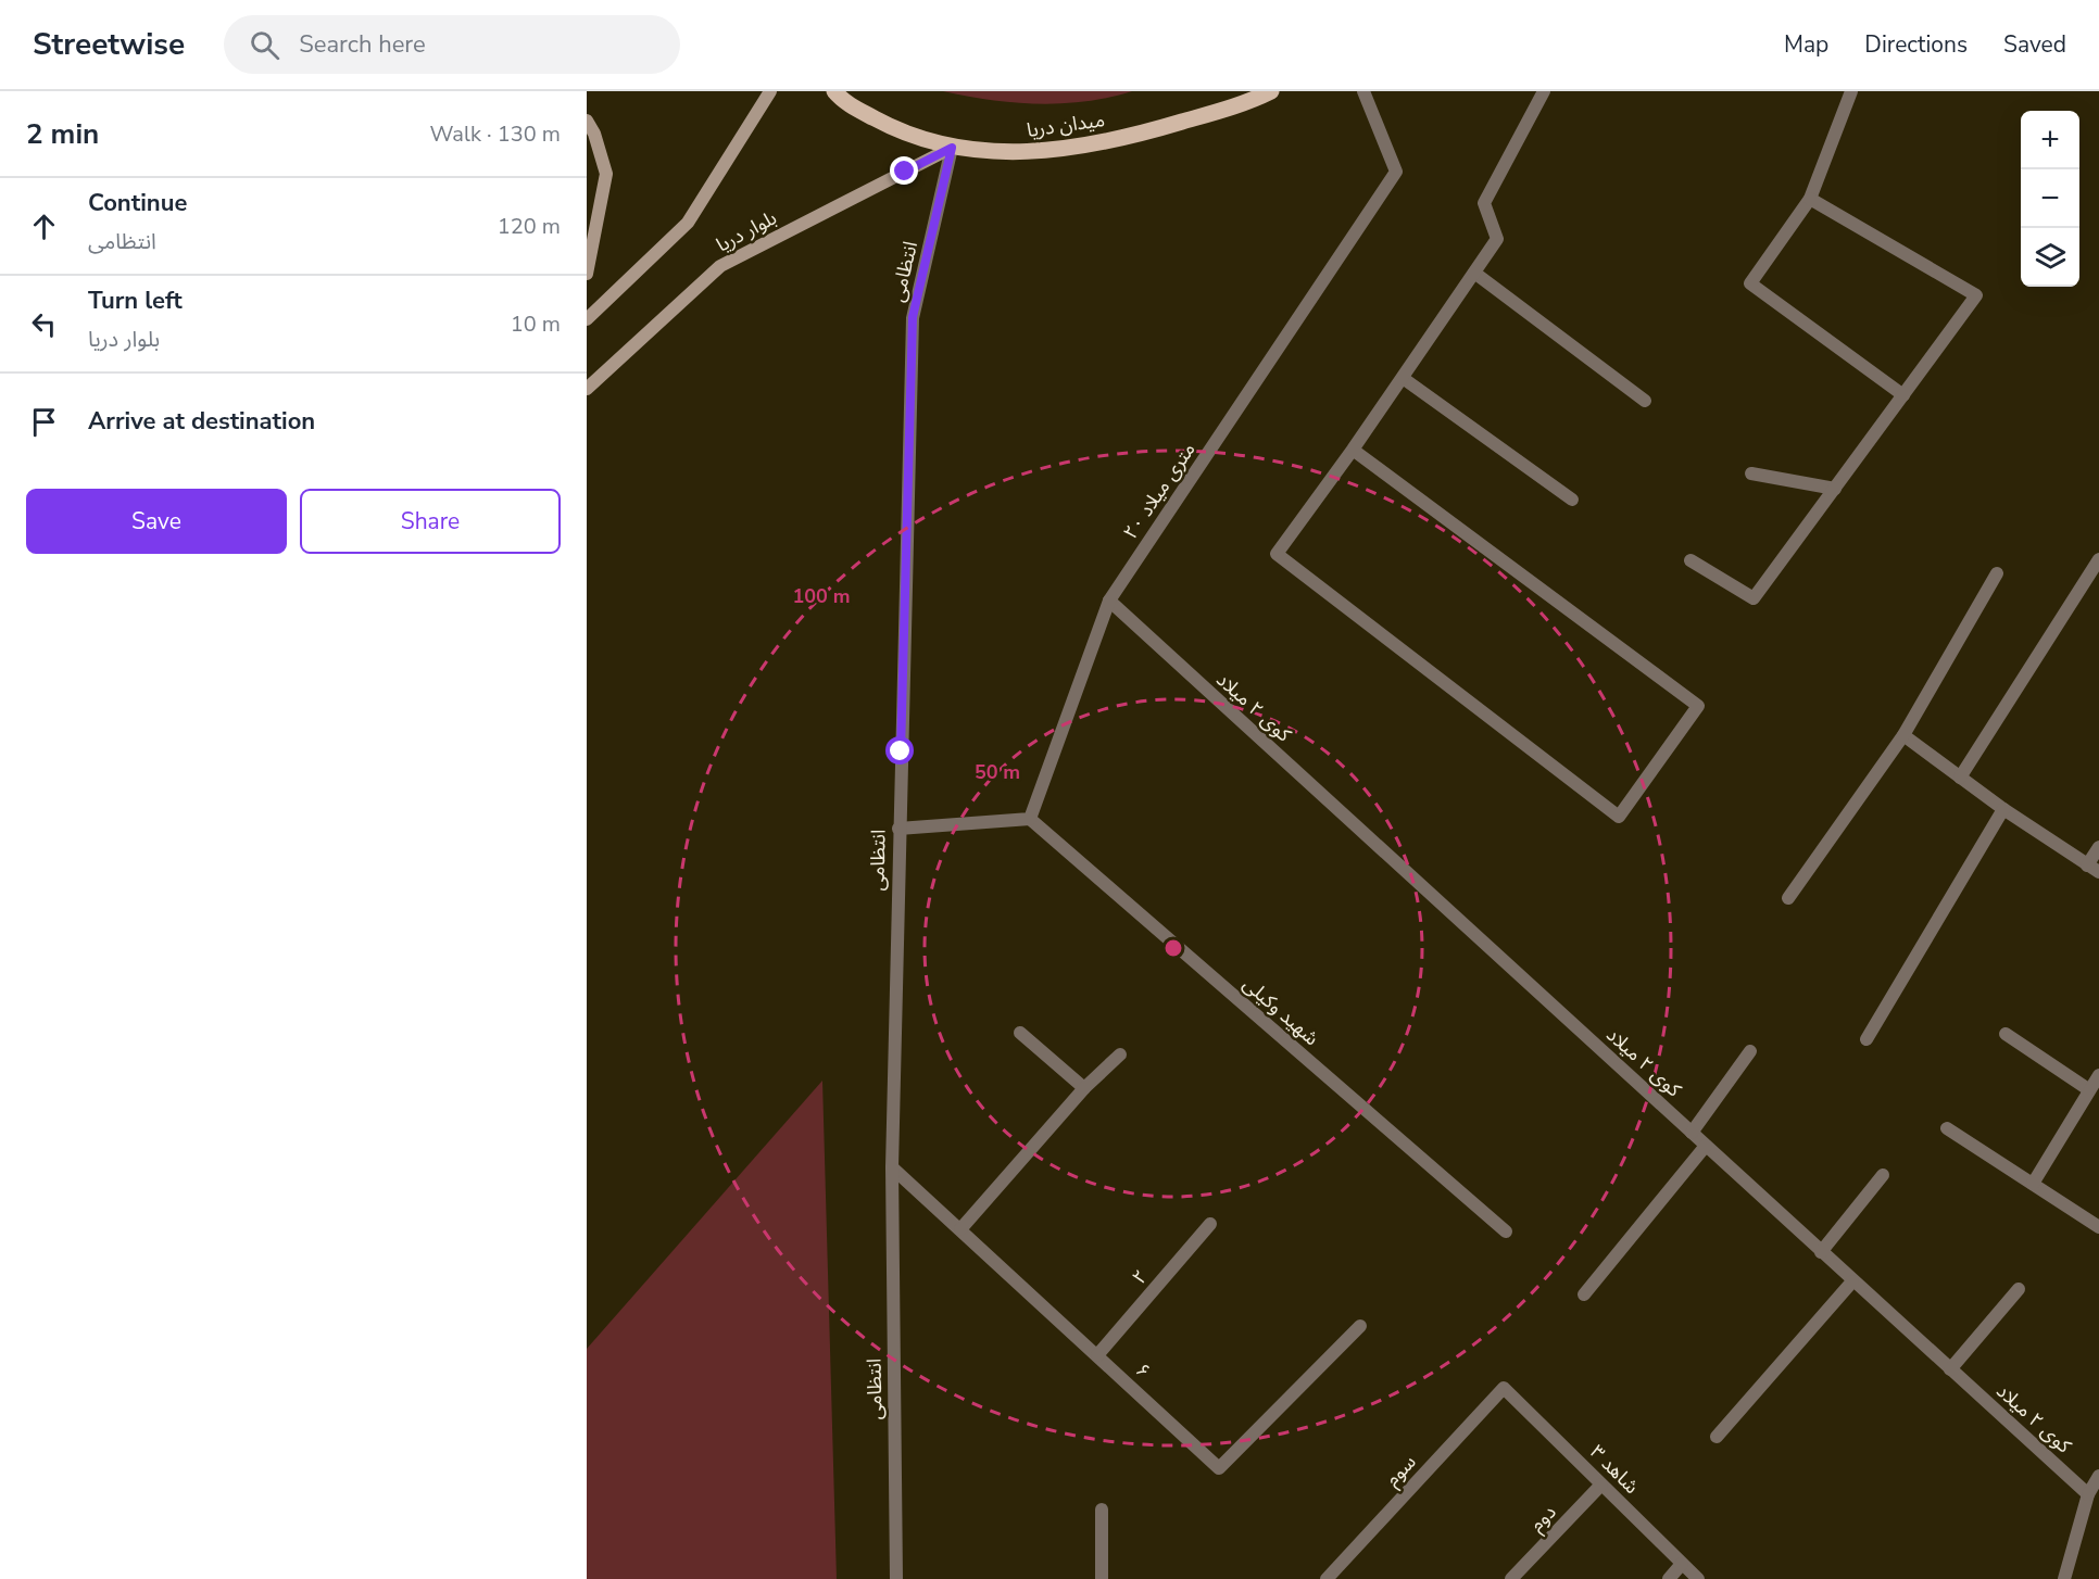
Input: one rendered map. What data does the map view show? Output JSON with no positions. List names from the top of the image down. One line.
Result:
{"streets":{"main road":["میدان دریا","بلوار دریا"],"street":["انتظامی","۲۰ متری میلاد","کوی ۲ میلاد","شهید وکیلی","۲","۶","شاهد ۳","سوم","دوم"]},"crossings":[["میدان دریا","بلوار دریا"],["میدان دریا","انتظامی"],["بلوار دریا","انتظامی"],["انتظامی","۶"],["۲۰ متری میلاد","کوی ۲ میلاد"],["۲۰ متری میلاد","شهید وکیلی"],["۲","۶"],["شاهد ۳","سوم"],["شاهد ۳","دوم"]],"page":{"header":"Streetwise","search":"Search here","nav":["Map","Directions","Saved"],"heading":["2 min","Walk · 130 m"],"map_buttons":["+","−"],"list":[["Continue","انتظامی","120 m"],["Turn left","بلوار دریا","10 m"],"Arrive at destination"],"buttons":["Save","Share"]},"rings":["100 m","50 m"]}
